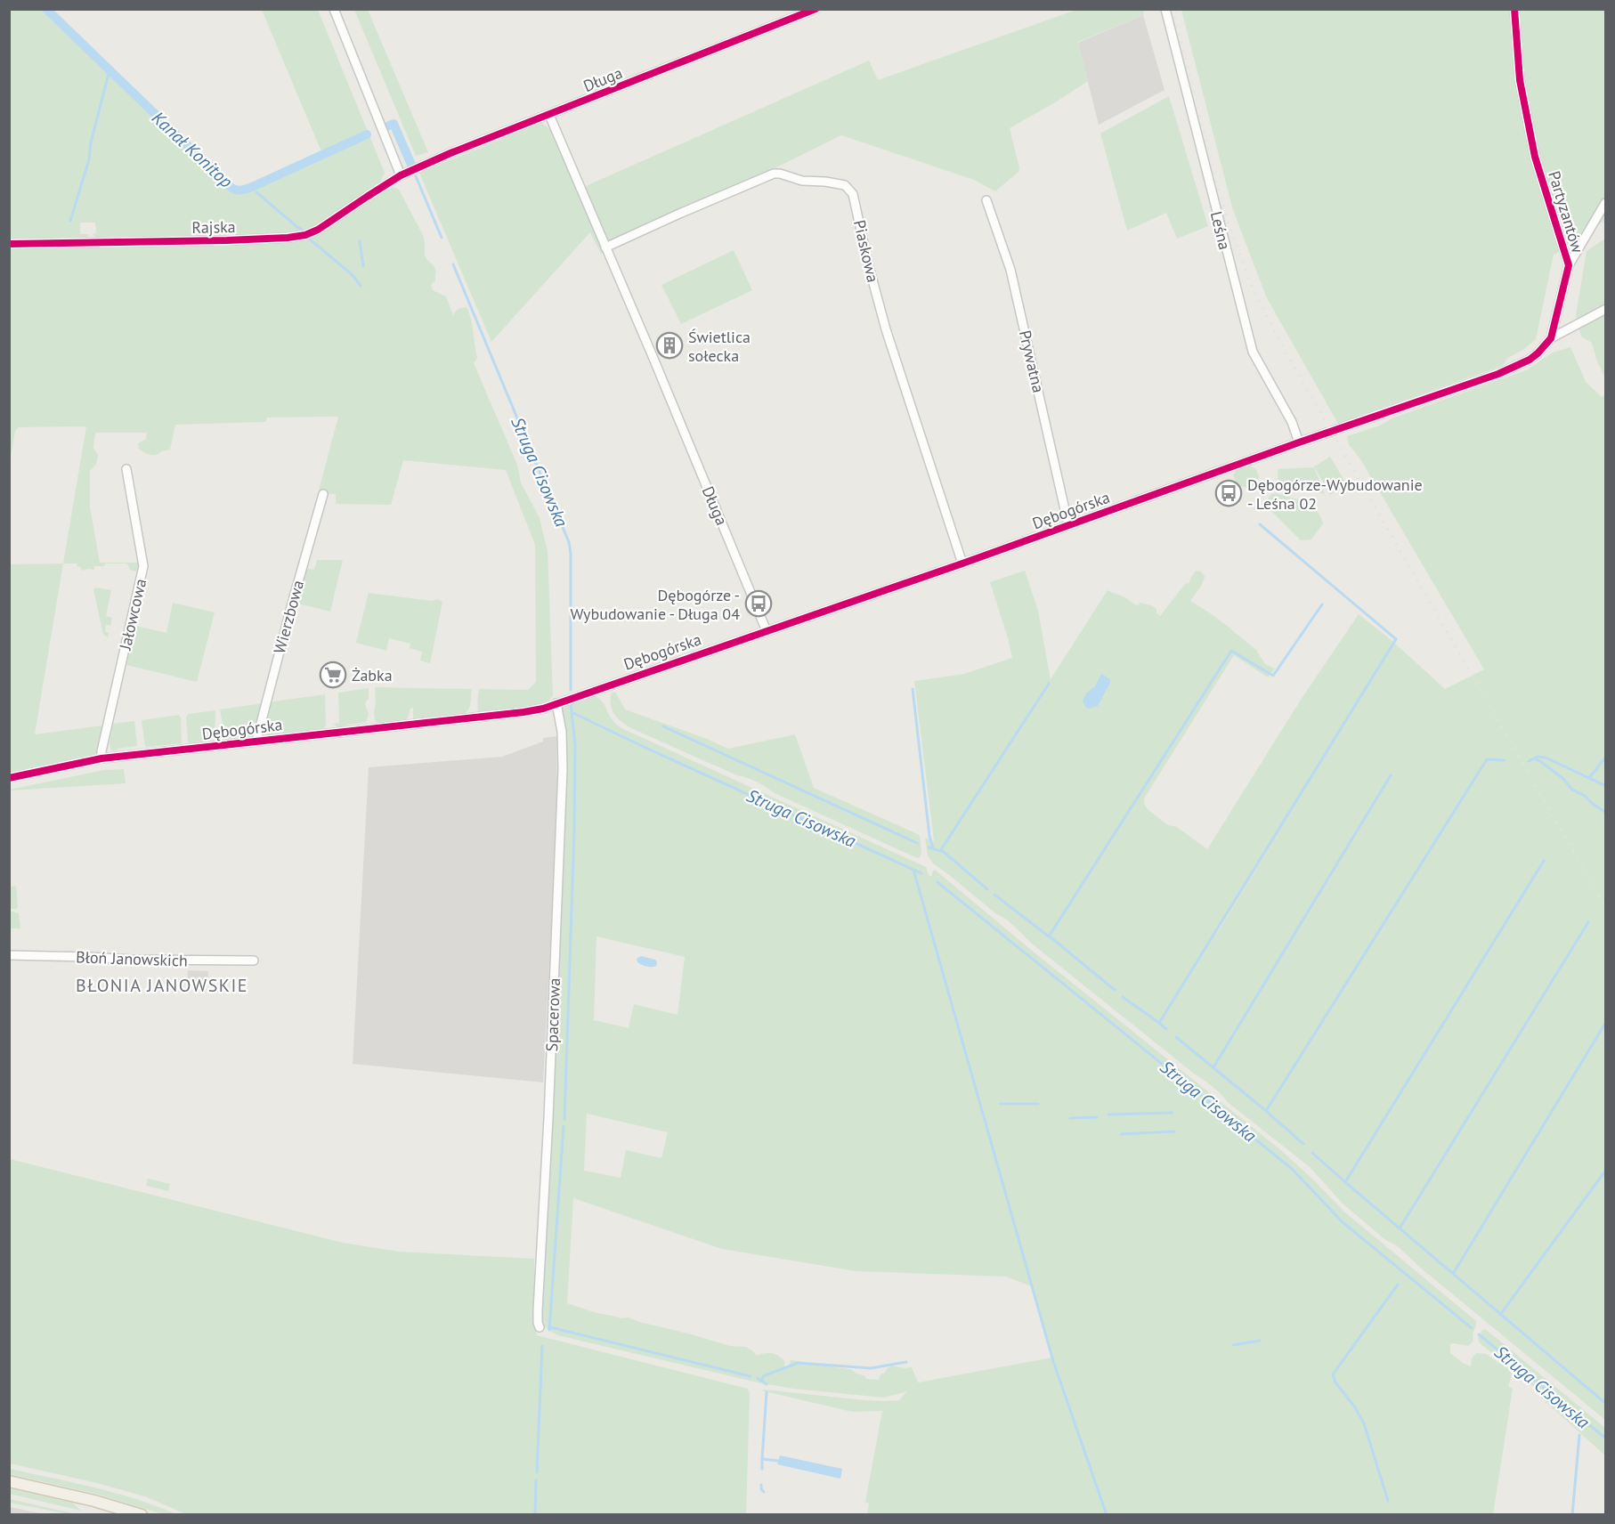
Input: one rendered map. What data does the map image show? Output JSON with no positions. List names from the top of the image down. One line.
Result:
{"streets":{"street":["Długa","Partyzantów","Rajska","Leśna","Piaskowa","Prywatna","Dębogórska","Jałowcowa","Wierzbowa","Błoń Janowskich","Spacerowa"]},"crossings":[["Długa","Rajska"],["Długa","Piaskowa"],["Długa","Dębogórska"],["Leśna","Dębogórska"],["Piaskowa","Dębogórska"],["Prywatna","Dębogórska"],["Dębogórska","Jałowcowa"],["Dębogórska","Wierzbowa"],["Dębogórska","Spacerowa"]],"districts":["BŁONIA JANOWSKIE"],"water":["Kanał Konitop","Struga Cisowska"],"places":{"building":["Świetlica sołecka"],"bus stop":["Dębogórze-Wybudowanie - Leśna 02","Dębogórze - Wybudowanie - Długa 04"],"supermarket":["Żabka"]}}
